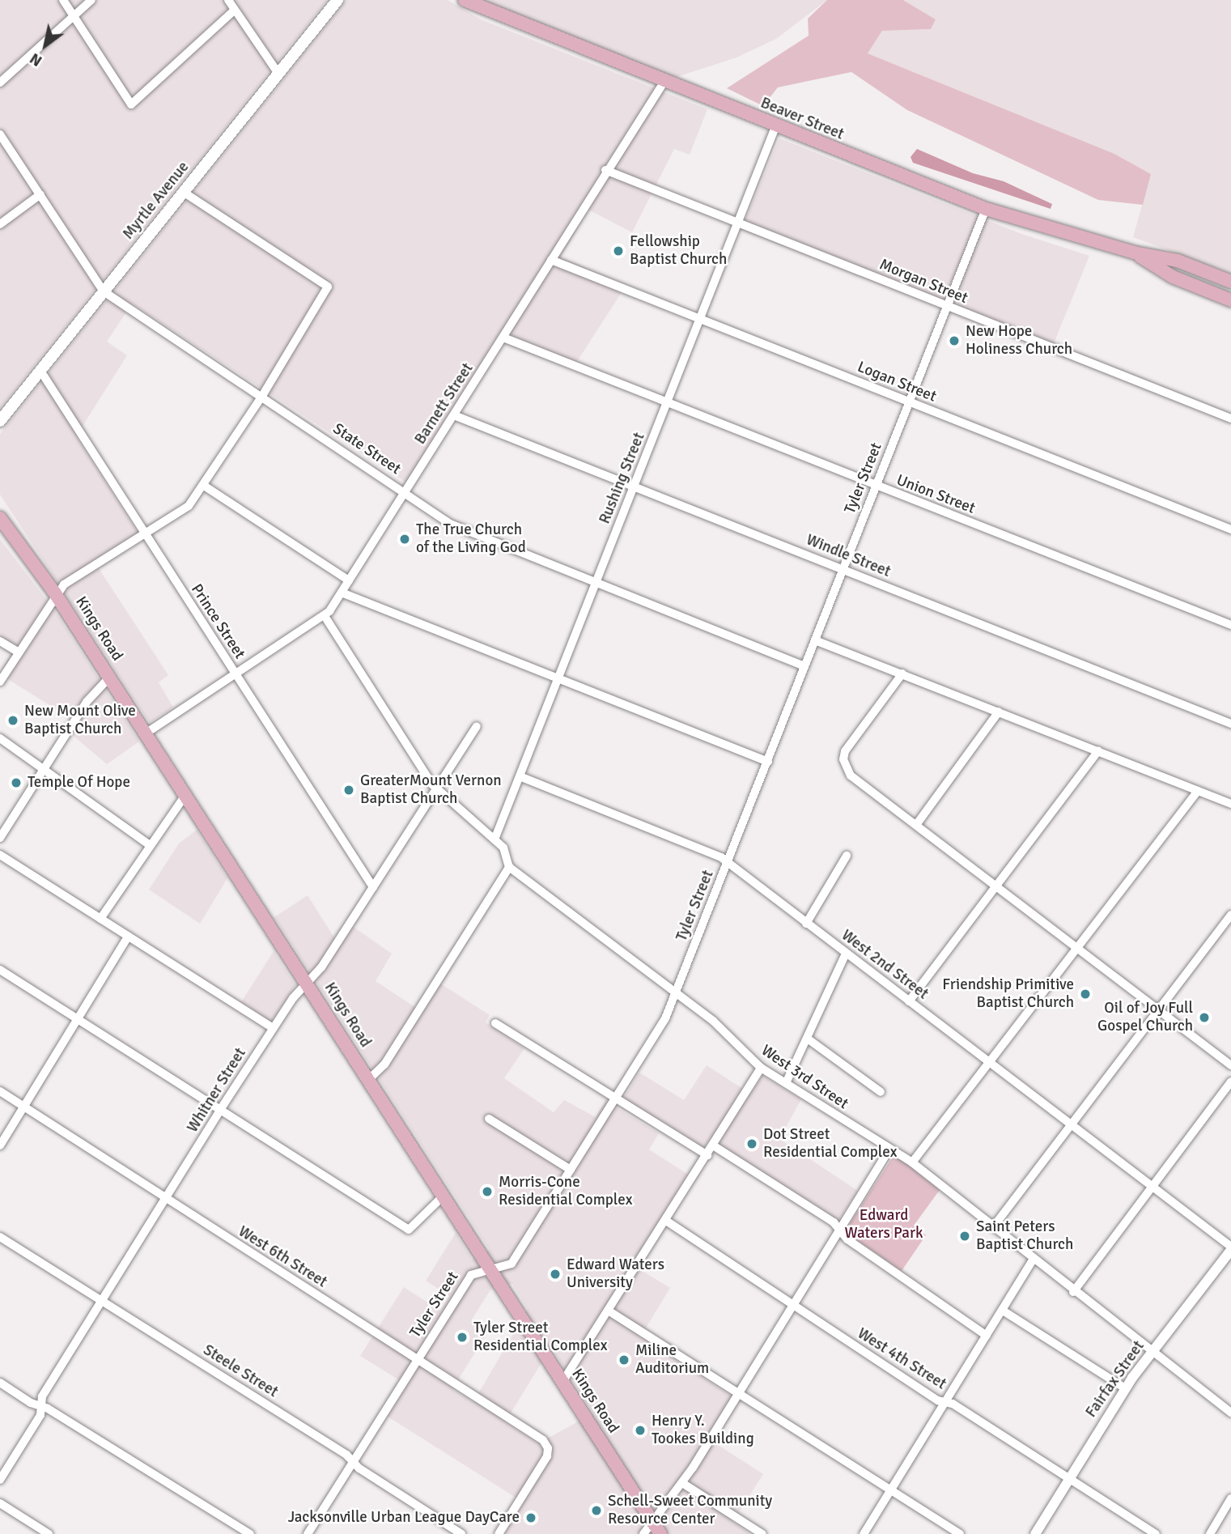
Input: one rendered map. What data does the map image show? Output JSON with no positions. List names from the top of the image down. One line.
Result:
{"streets":{"main road":["Beaver Street","Myrtle Avenue","Kings Road"],"street":["Morgan Street","Logan Street","Barnett Street","State Street","Rushing Street","Tyler Street","Union Street","Windle Street","Prince Street","West 2nd Street","West 3rd Street","Whitner Street","West 6th Street","West 4th Street","Steele Street","Fairfax Street"]},"crossings":[["Beaver Street","Barnett Street"],["Beaver Street","Rushing Street"],["Beaver Street","Tyler Street"],["Myrtle Avenue","State Street"],["Myrtle Avenue","Prince Street"],["Morgan Street","Barnett Street"],["Morgan Street","Rushing Street"],["Morgan Street","Tyler Street"],["Logan Street","Barnett Street"],["Logan Street","Rushing Street"],["Logan Street","Tyler Street"],["Barnett Street","State Street"],["Barnett Street","Union Street"],["Barnett Street","Windle Street"],["Barnett Street","Prince Street"],["Barnett Street","Kings Road"],["State Street","Rushing Street"],["State Street","Tyler Street"],["Rushing Street","Union Street"],["Rushing Street","Windle Street"],["Rushing Street","West 2nd Street"],["Rushing Street","West 3rd Street"],["Tyler Street","Union Street"],["Tyler Street","Windle Street"],["Tyler Street","Kings Road"],["Tyler Street","West 2nd Street"],["Tyler Street","West 3rd Street"],["Tyler Street","West 6th Street"],["Tyler Street","Steele Street"],["Prince Street","Whitner Street"],["Kings Road","Whitner Street"],["West 2nd Street","Fairfax Street"],["West 3rd Street","Whitner Street"],["West 3rd Street","Fairfax Street"],["Whitner Street","West 6th Street"],["Whitner Street","Steele Street"],["West 4th Street","Fairfax Street"]],"parks":["Edward Waters Park"],"places":["Fellowship Baptist Church","New Hope Holiness Church","The True Church of the Living God","New Mount Olive Baptist Church","Temple Of Hope","GreaterMount Vernon Baptist Church","Friendship Primitive Baptist Church","Oil of Joy Full Gospel Church","Dot Street Residential Complex","Morris-Cone Residential Complex","Saint Peters Baptist Church","Edward Waters University","Tyler Street Residential Complex","Miline Auditorium","Henry Y. Tookes Building","Schell-Sweet Community Resource Center","Jacksonville Urban League DayCare"],"north":"bottom left"}
